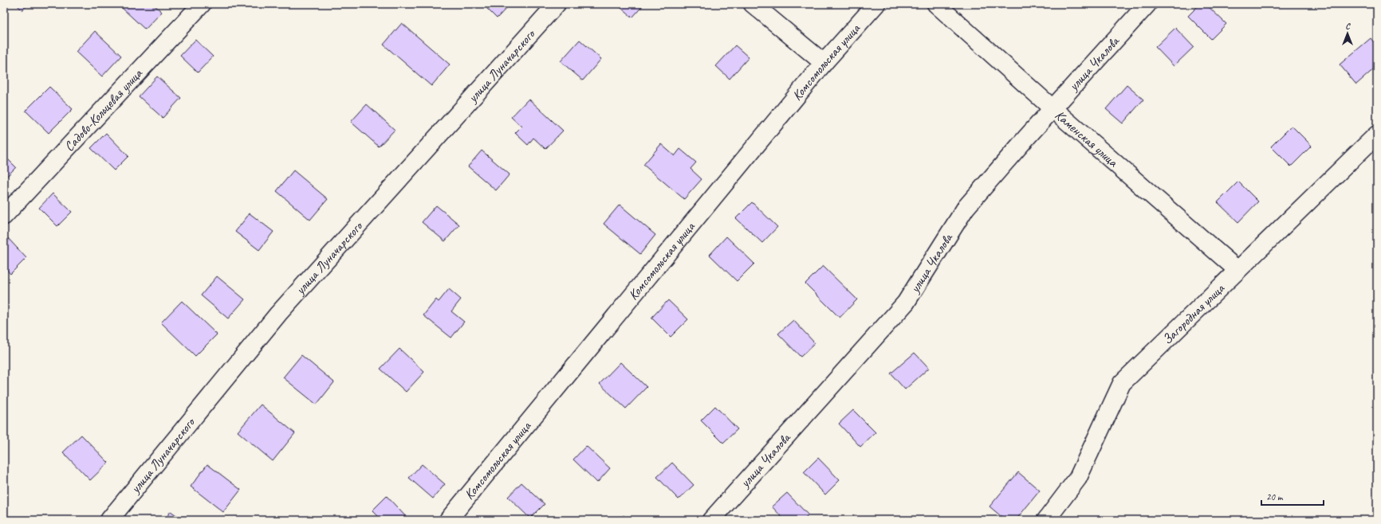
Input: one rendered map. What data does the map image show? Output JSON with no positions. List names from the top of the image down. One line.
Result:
{"streets":{"street":["Комсомольская улица","улица Чкалова","улица Луначарского","Садово-Кольцевая улица","Каменская улица","Загородная улица"]},"crossings":[["улица Чкалова","Каменская улица"],["Каменская улица","Загородная улица"]],"scale_bar":"20 m","north":"top"}
